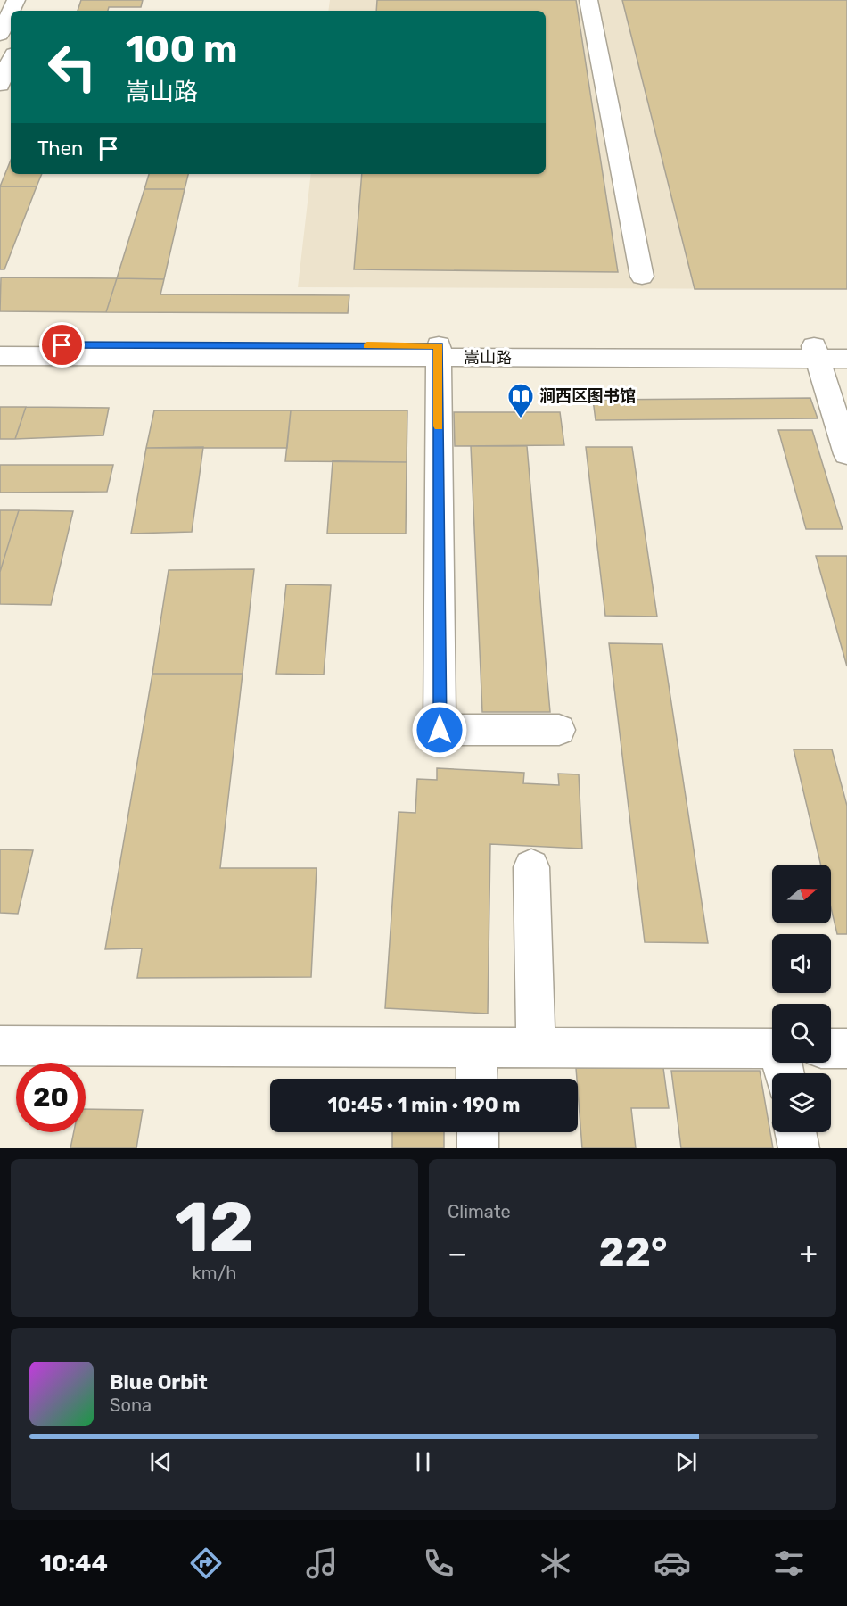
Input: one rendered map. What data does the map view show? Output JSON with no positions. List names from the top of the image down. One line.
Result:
{"streets":{"street":["嵩山路"]},"places":{"library":["涧西区图书馆"]},"north":"right","page":{"turn":["100 m","嵩山路"],"then":"Then","limit":"20","trip":"10:45 · 1 min · 190 m","tile":[["12","km/h"],"Climate"],"heat":["−","22°","+"],"song":["Blue Orbit","Sona"],"tabs":"10:44"}}
